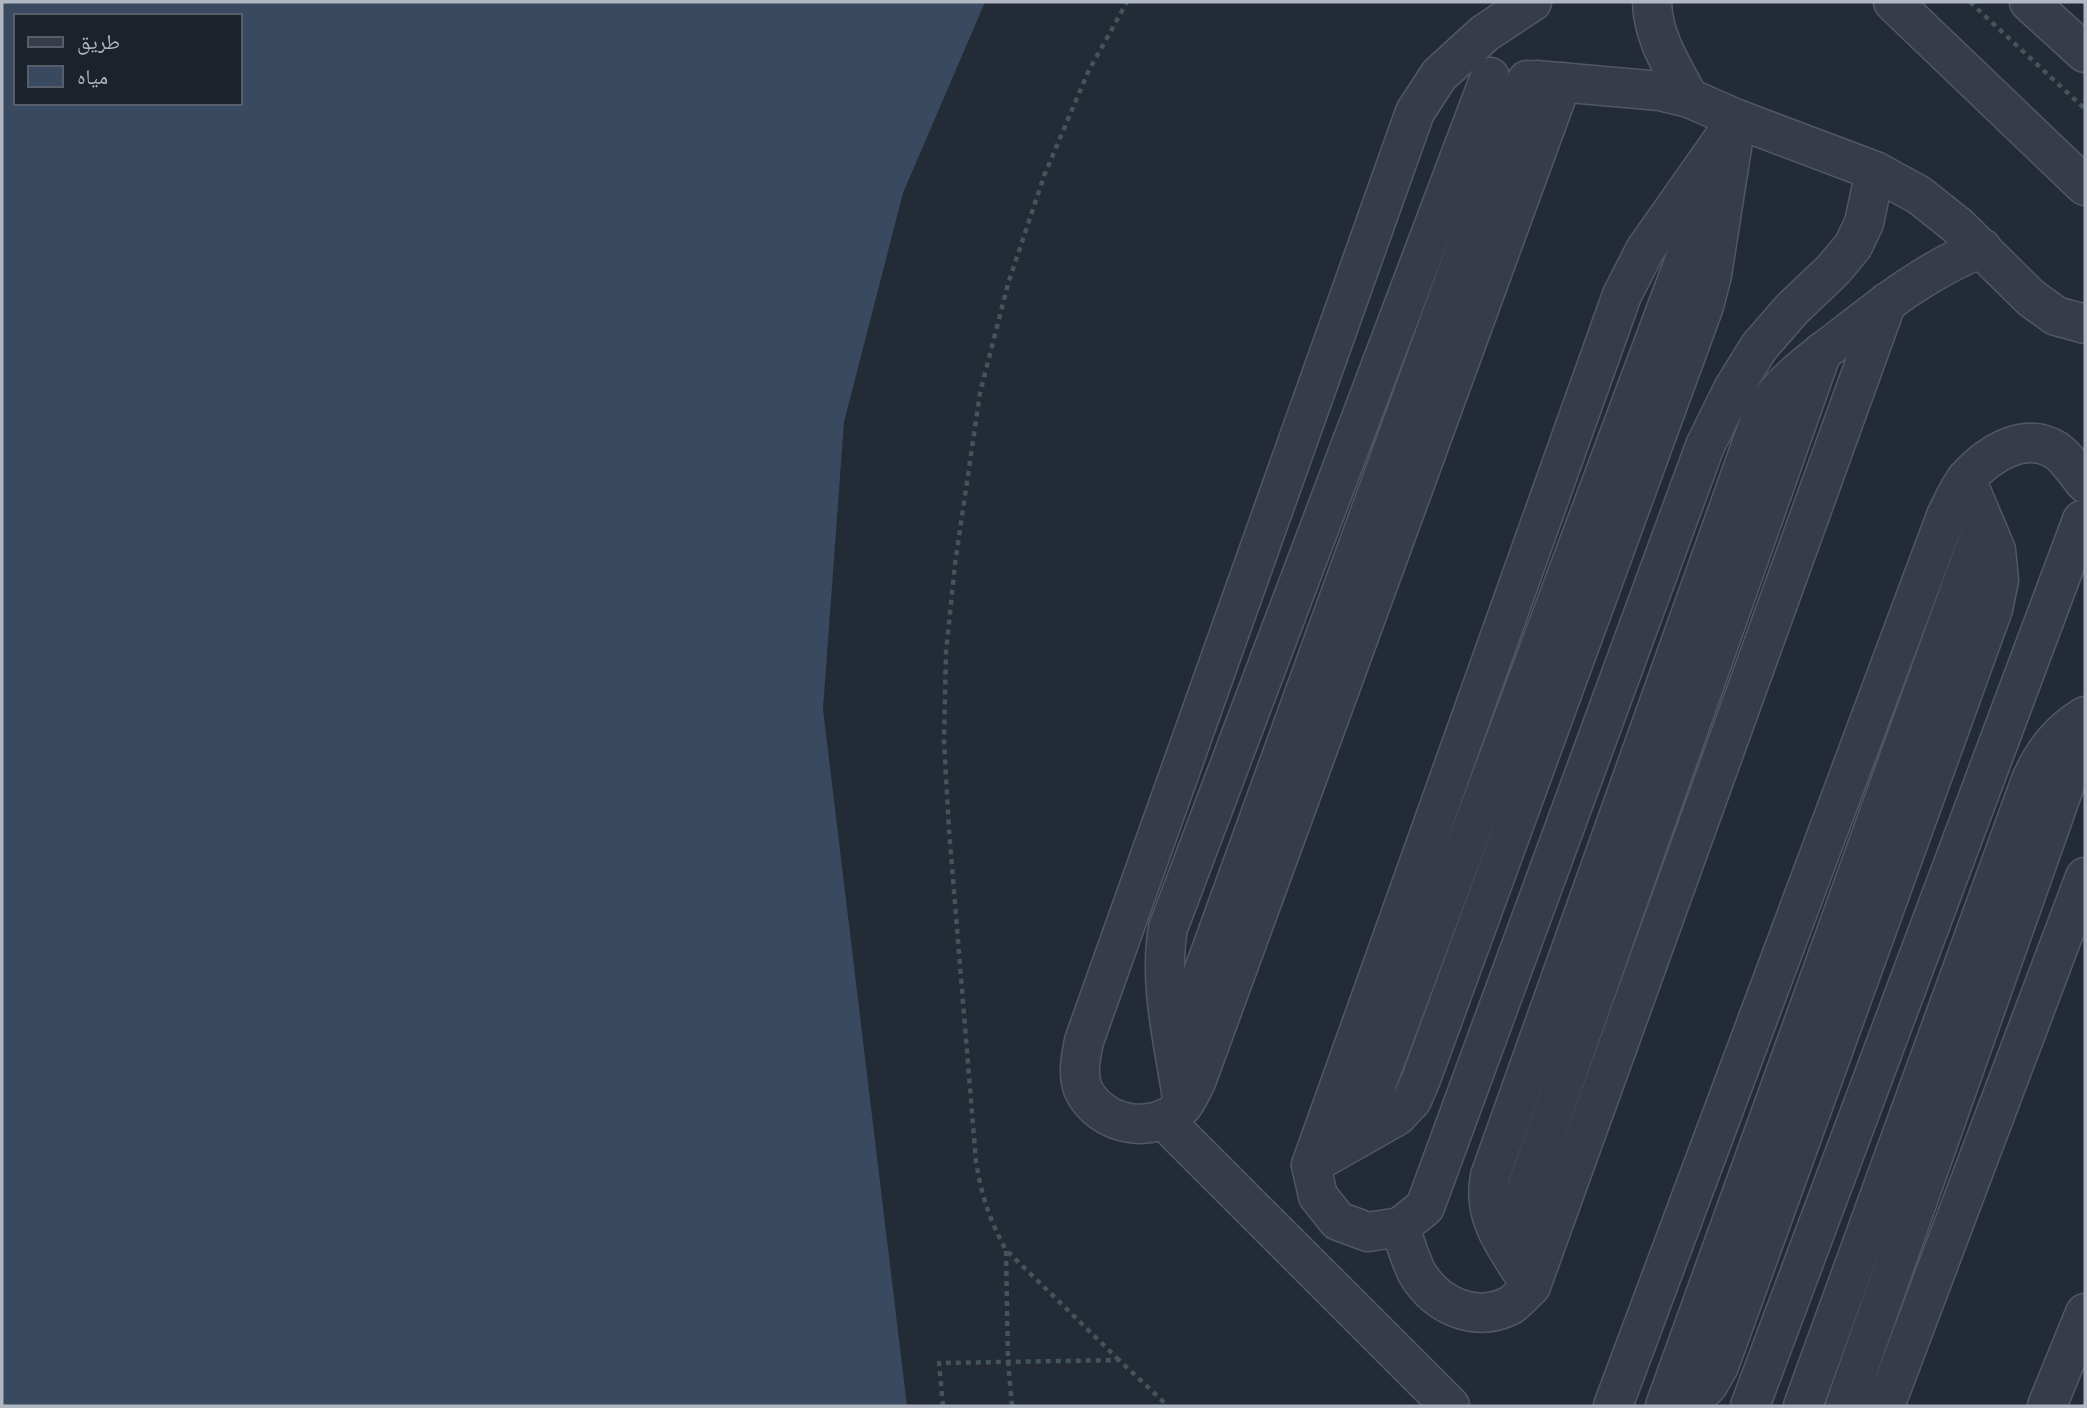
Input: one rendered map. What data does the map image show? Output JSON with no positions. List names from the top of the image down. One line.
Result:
{"legend":["طريق","مياه"]}
